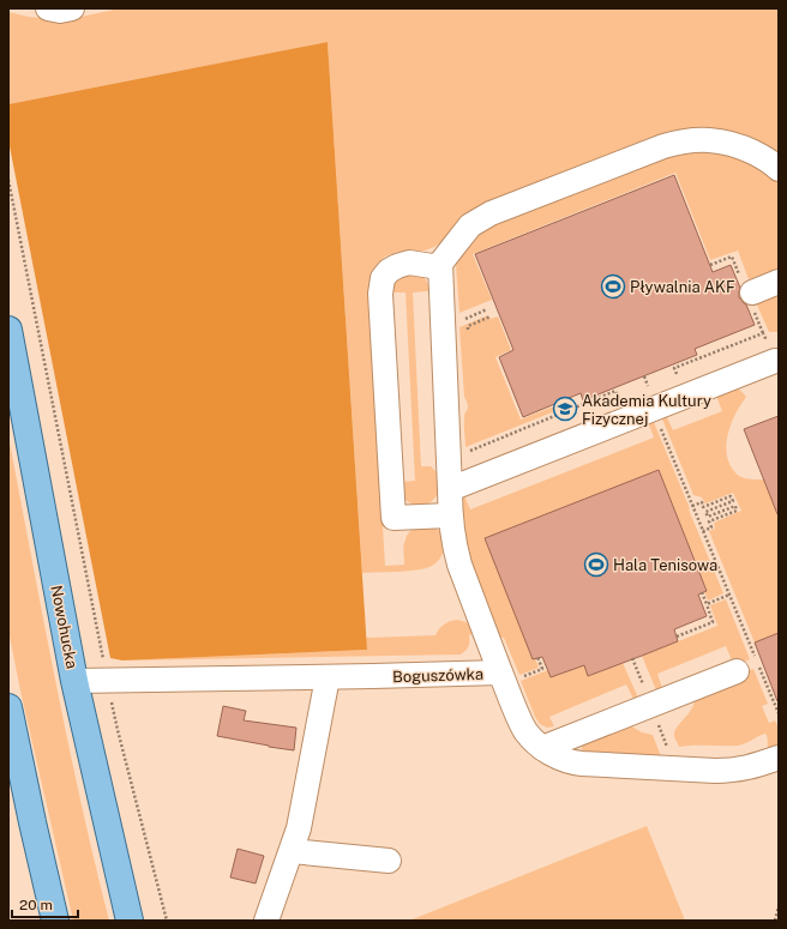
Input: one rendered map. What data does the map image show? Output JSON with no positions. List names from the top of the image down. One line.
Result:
{"streets":{"main road":["Nowohucka"],"lane":["Boguszówka"]},"crossings":[["Nowohucka","Boguszówka"]],"places":{"sports":["Pływalnia AKF","Hala Tenisowa"],"school or university":["Akademia Kultury Fizycznej"]},"scale_bar":"20 m"}
